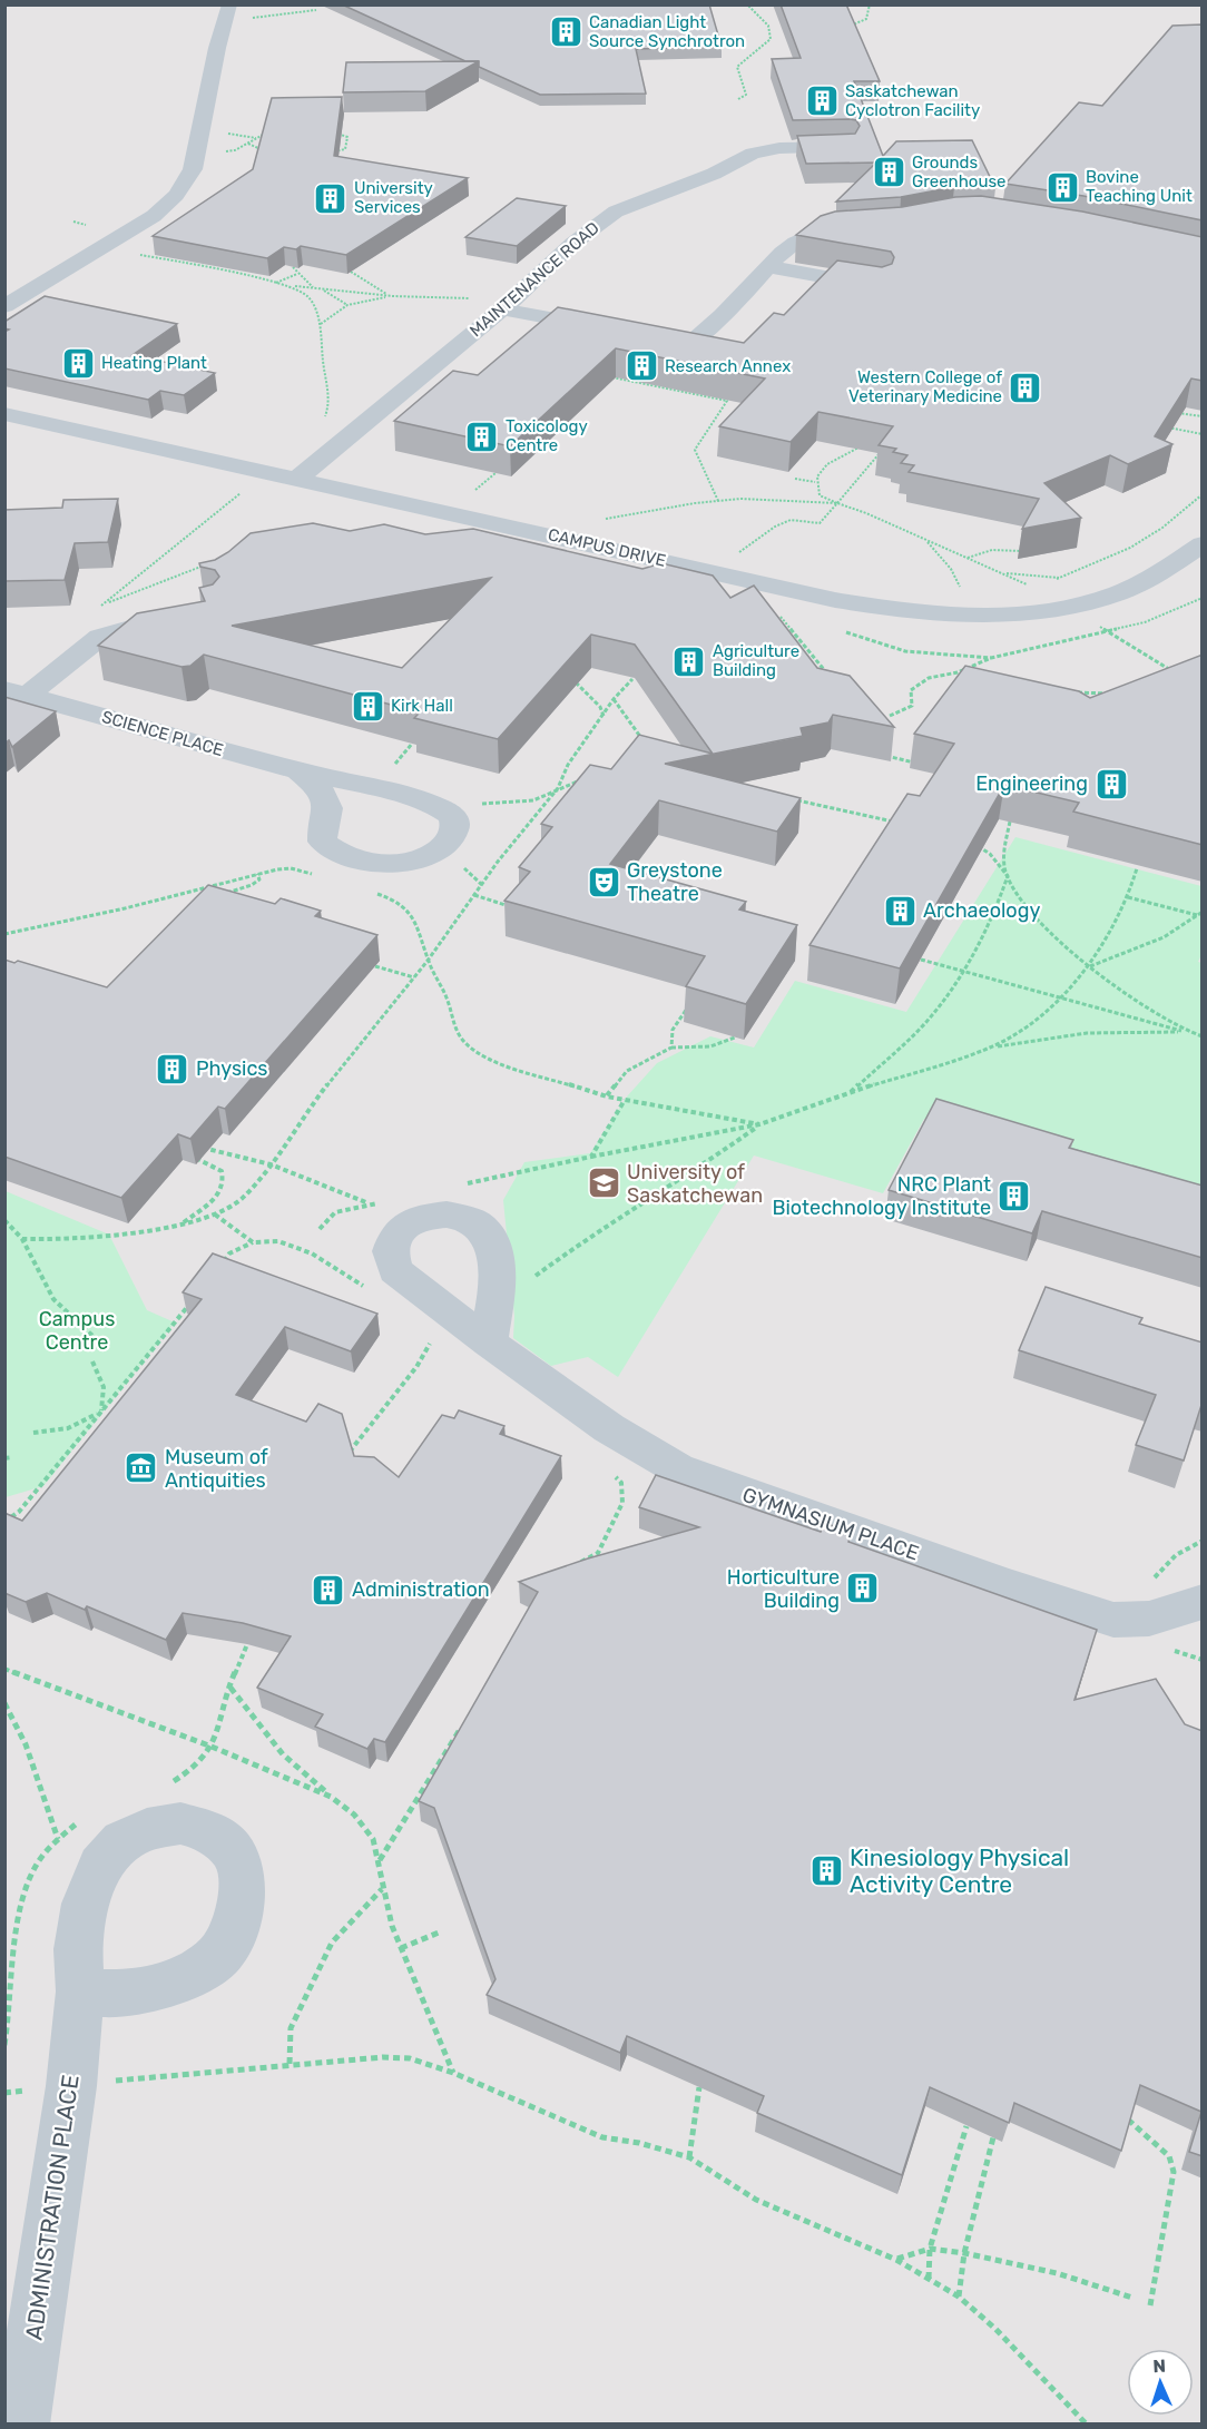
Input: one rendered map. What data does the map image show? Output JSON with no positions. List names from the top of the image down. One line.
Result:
{"streets":{"street":["MAINTENANCE ROAD","CAMPUS DRIVE","SCIENCE PLACE","GYMNASIUM PLACE","ADMINISTRATION PLACE"]},"crossings":[["MAINTENANCE ROAD","CAMPUS DRIVE"]],"parks":["Campus Centre"],"places":{"building":["Canadian Light Source Synchrotron","Saskatchewan Cyclotron Facility","Grounds Greenhouse","Bovine Teaching Unit","University Services","Heating Plant","Research Annex","Western College of Veterinary Medicine","Toxicology Centre","Agriculture Building","Kirk Hall","Engineering","Archaeology","Physics","NRC Plant Biotechnology Institute","Horticulture Building","Administration","Kinesiology Physical Activity Centre"],"theatre":["Greystone Theatre"],"school or university":["University of Saskatchewan"],"museum":["Museum of Antiquities"]},"north":"top"}
